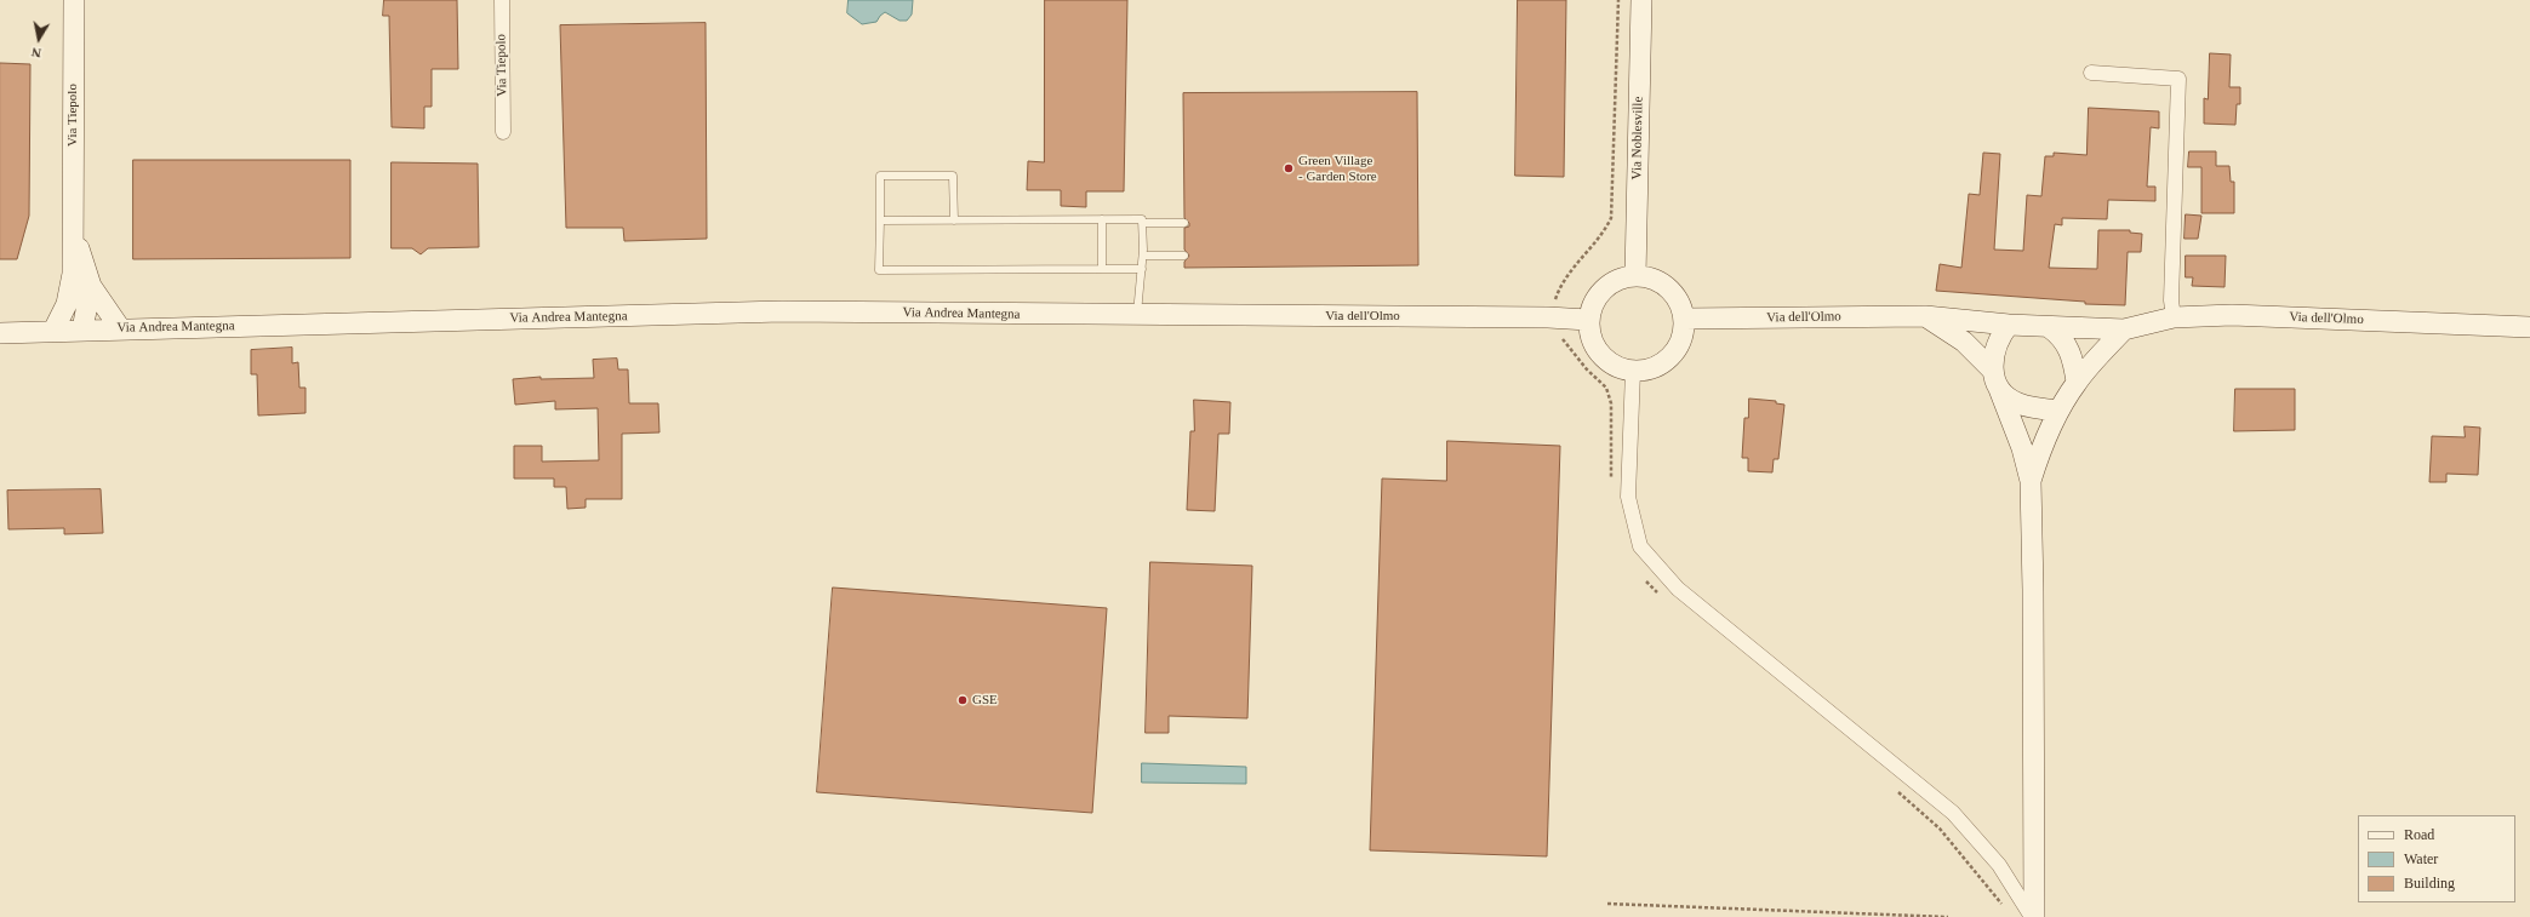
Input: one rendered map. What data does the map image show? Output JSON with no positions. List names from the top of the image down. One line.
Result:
{"streets":{"main road":["Via Tiepolo","Via Noblesville","Via Andrea Mantegna","Via dell'Olmo"]},"crossings":[["Via Tiepolo","Via Andrea Mantegna"],["Via Noblesville","Via dell'Olmo"],["Via Andrea Mantegna","Via dell'Olmo"]],"places":["Green Village - Garden Store","GSE"],"legend":["Road","Water","Building"],"north":"bottom"}
